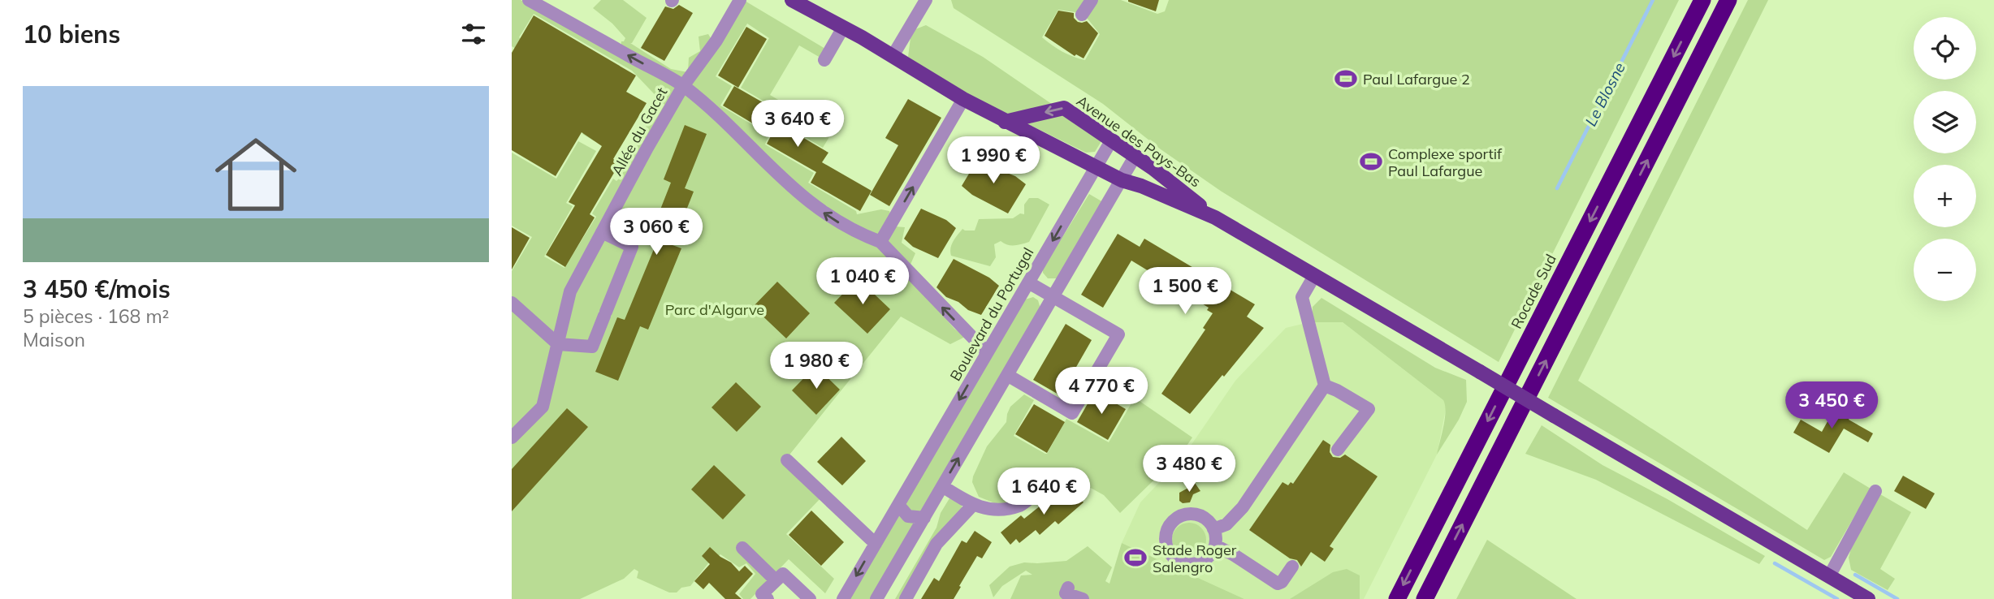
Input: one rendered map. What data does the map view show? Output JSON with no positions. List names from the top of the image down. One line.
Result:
{"streets":{"highway":["Rocade Sud"],"main road":["Avenue des Pays-Bas"],"street":["Allée du Gacet","Boulevard du Portugal"]},"crossings":[["Avenue des Pays-Bas","Boulevard du Portugal"]],"water":["Le Blosne"],"parks":["Parc d'Algarve"],"places":{"sports":["Paul Lafargue 2","Complexe sportif Paul Lafargue","Stade Roger Salengro"]},"page":{"heading":"10 biens","map_buttons":["+","−"],"list":[{"name":"3 450 €/mois","note":"5 pièces · 168 m² · Maison"}],"price":["3 640 €","1 990 €","3 060 €","1 040 €","1 500 €","1 980 €","4 770 €","3 450 €","3 480 €","1 640 €"]}}
